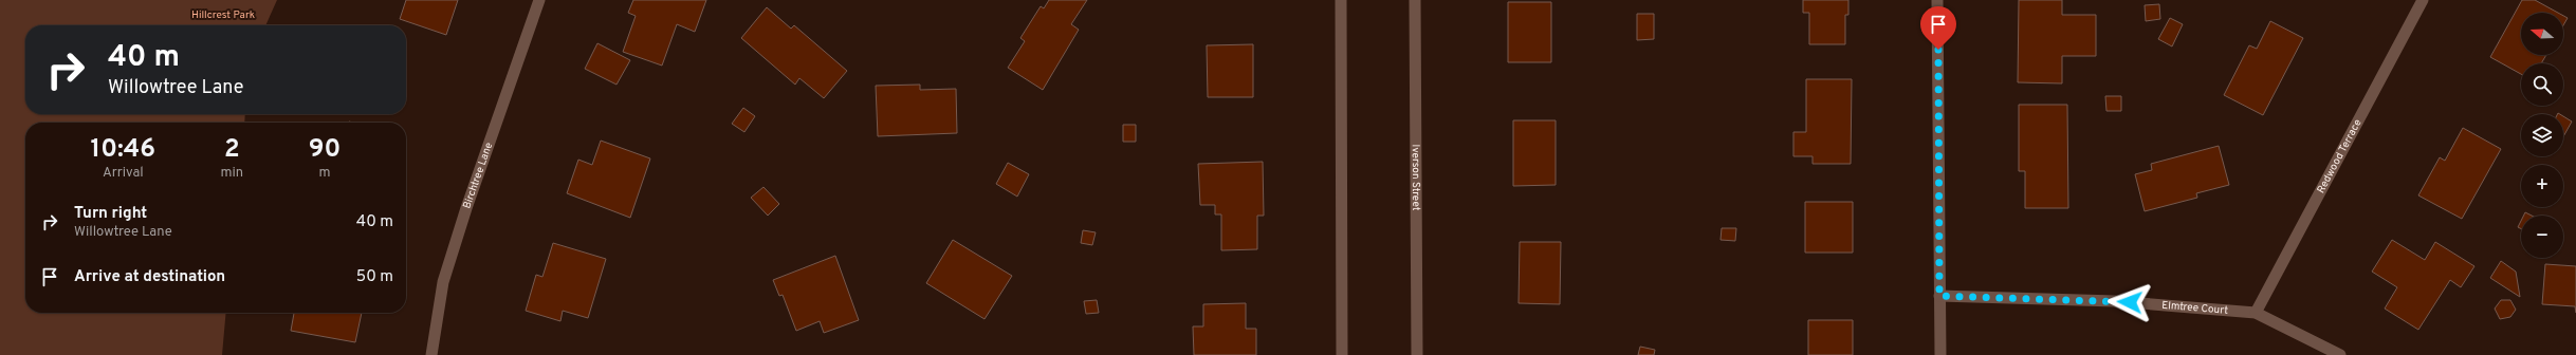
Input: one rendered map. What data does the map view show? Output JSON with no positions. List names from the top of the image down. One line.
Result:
{"streets":{"street":["Redwood Terrace","Birchtree Lane","Iverson Street","Elmtree Court"]},"crossings":[["Redwood Terrace","Elmtree Court"]],"parks":["Hillcrest Park"],"north":"left","page":{"map_buttons":["+","−"],"turn":["40 m","Willowtree Lane"],"eta":["10:46","Arrival","2","min","90","m"],"list":[{"name":"Turn right","note":"Willowtree Lane","value":"40 m"},{"name":"Arrive at destination","value":"50 m"}]}}
